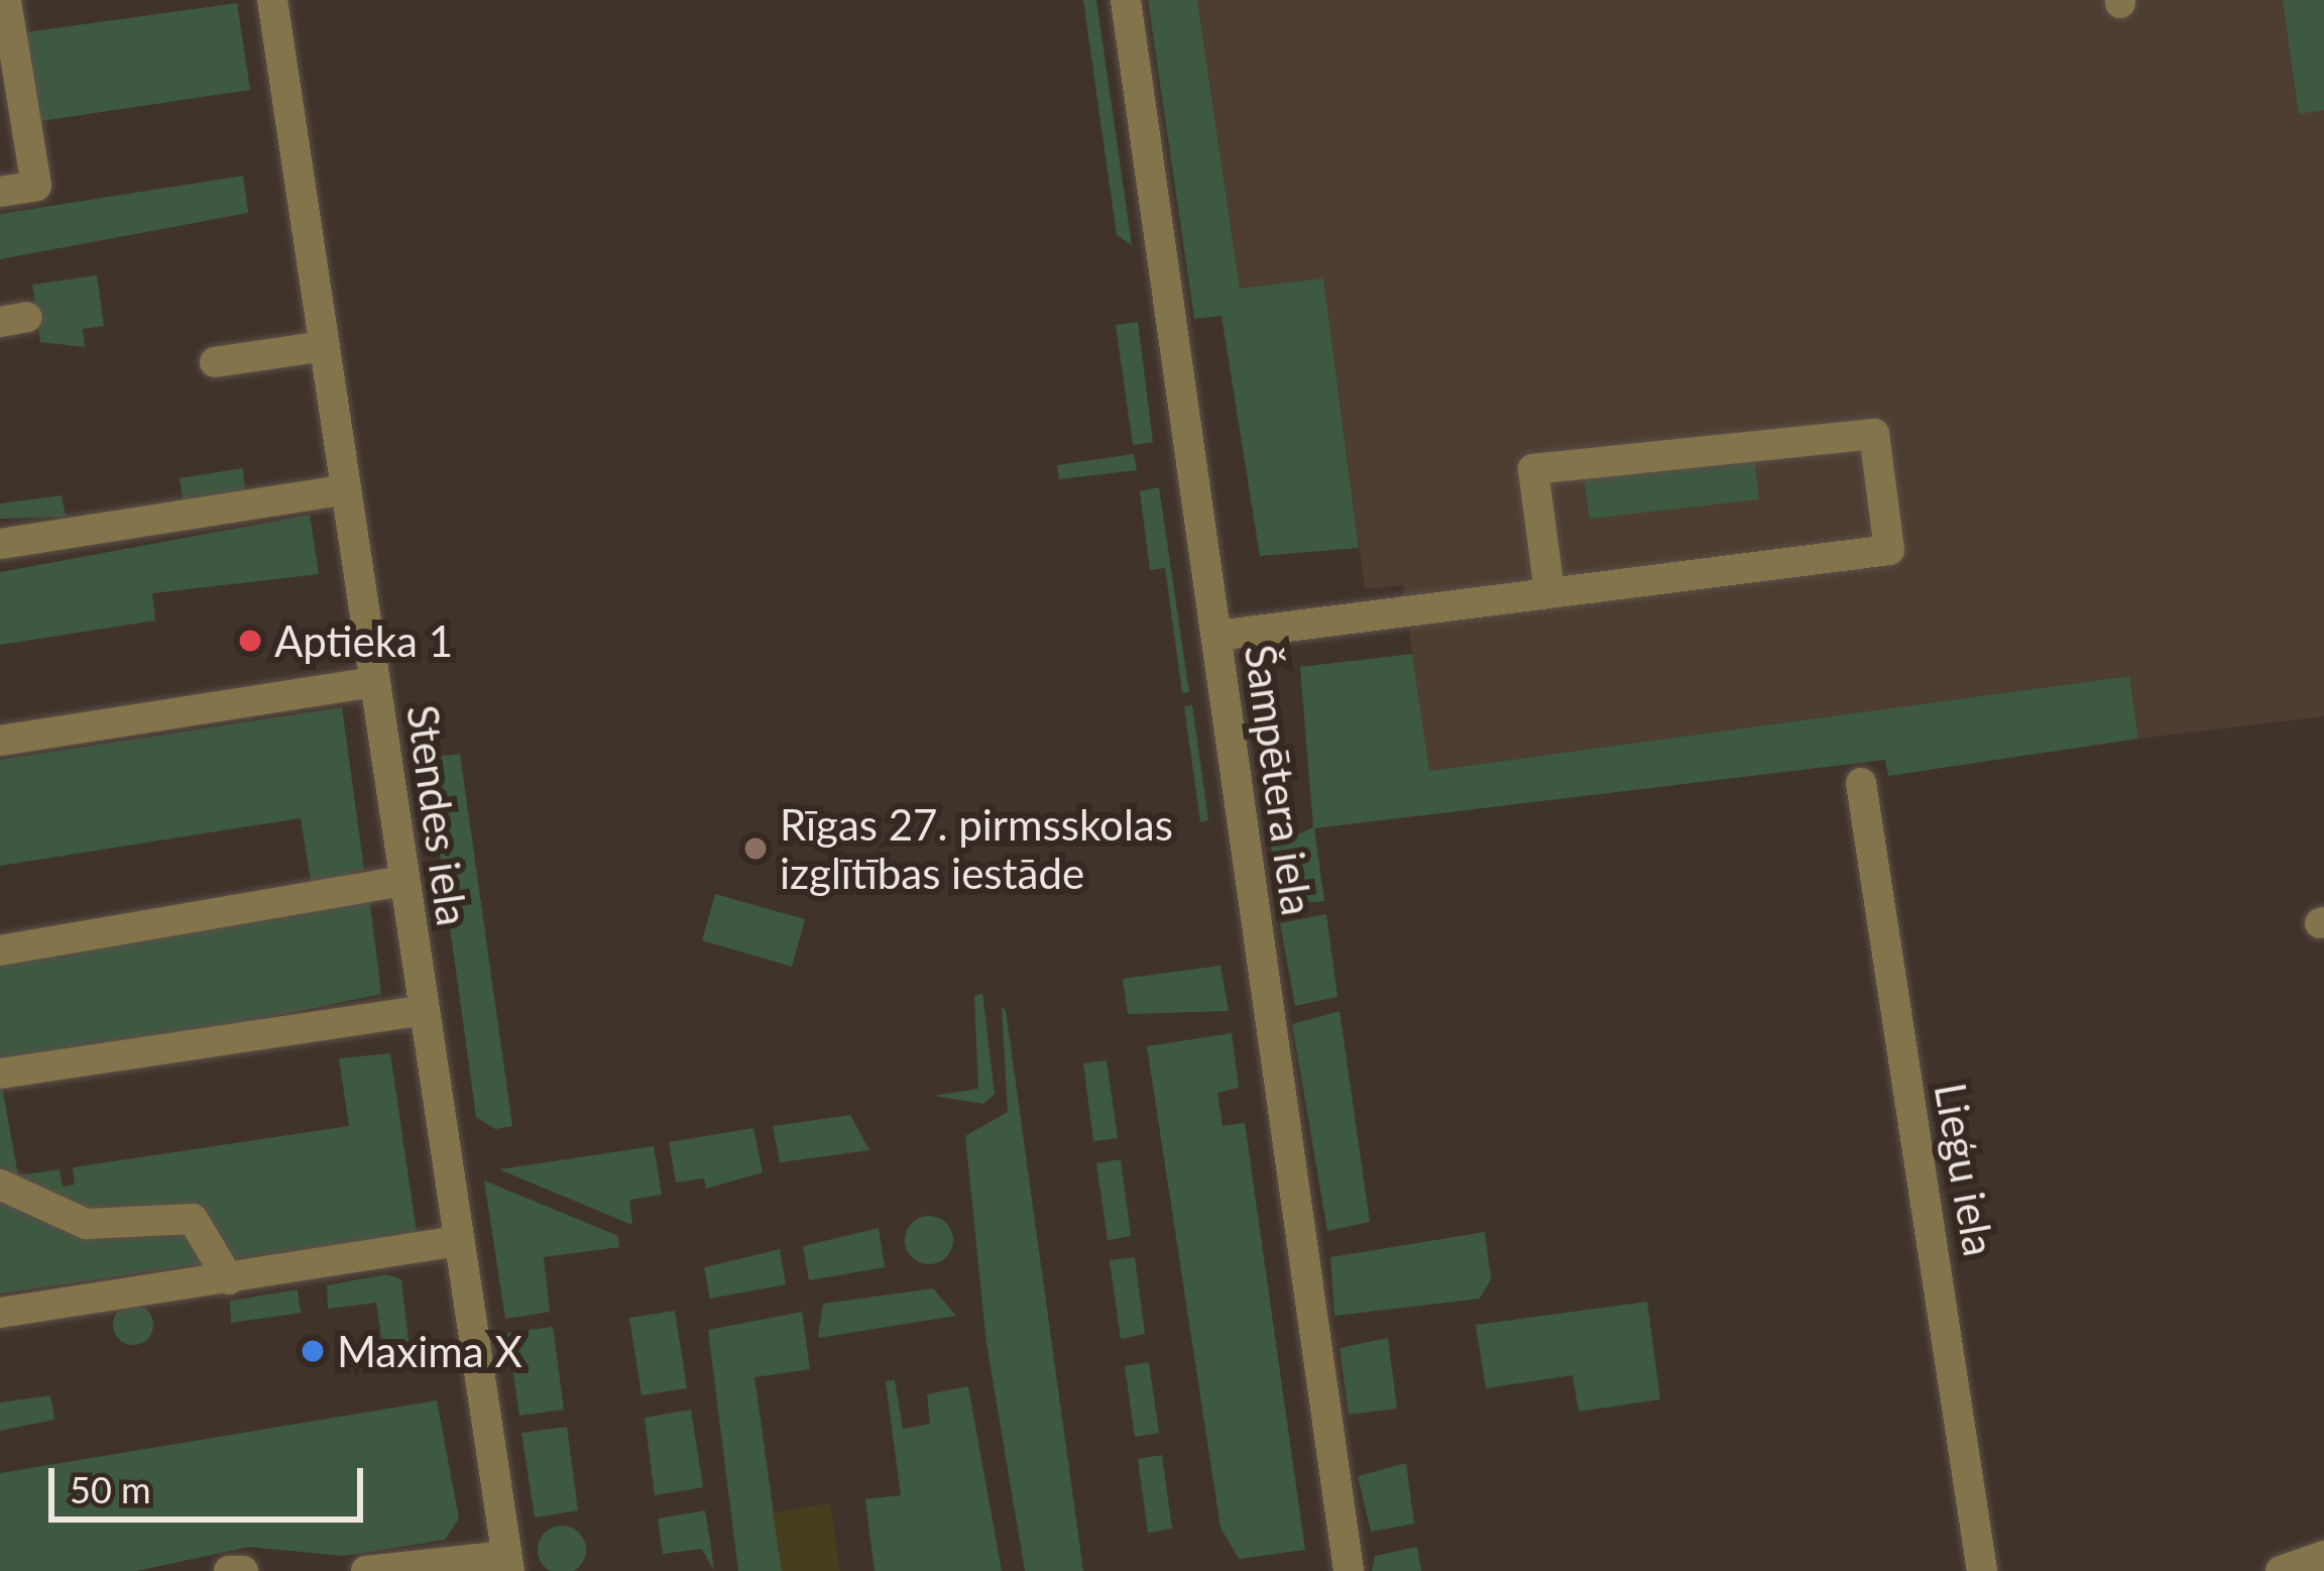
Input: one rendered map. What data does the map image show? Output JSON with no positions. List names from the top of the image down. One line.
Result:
{"streets":{"street":["Šampētera iela","Stendes iela","Lieģu iela"]},"places":["Aptieka 1","Rīgas 27. pirmsskolas izglītības iestāde","Maxima X"],"scale_bar":"50 m"}
